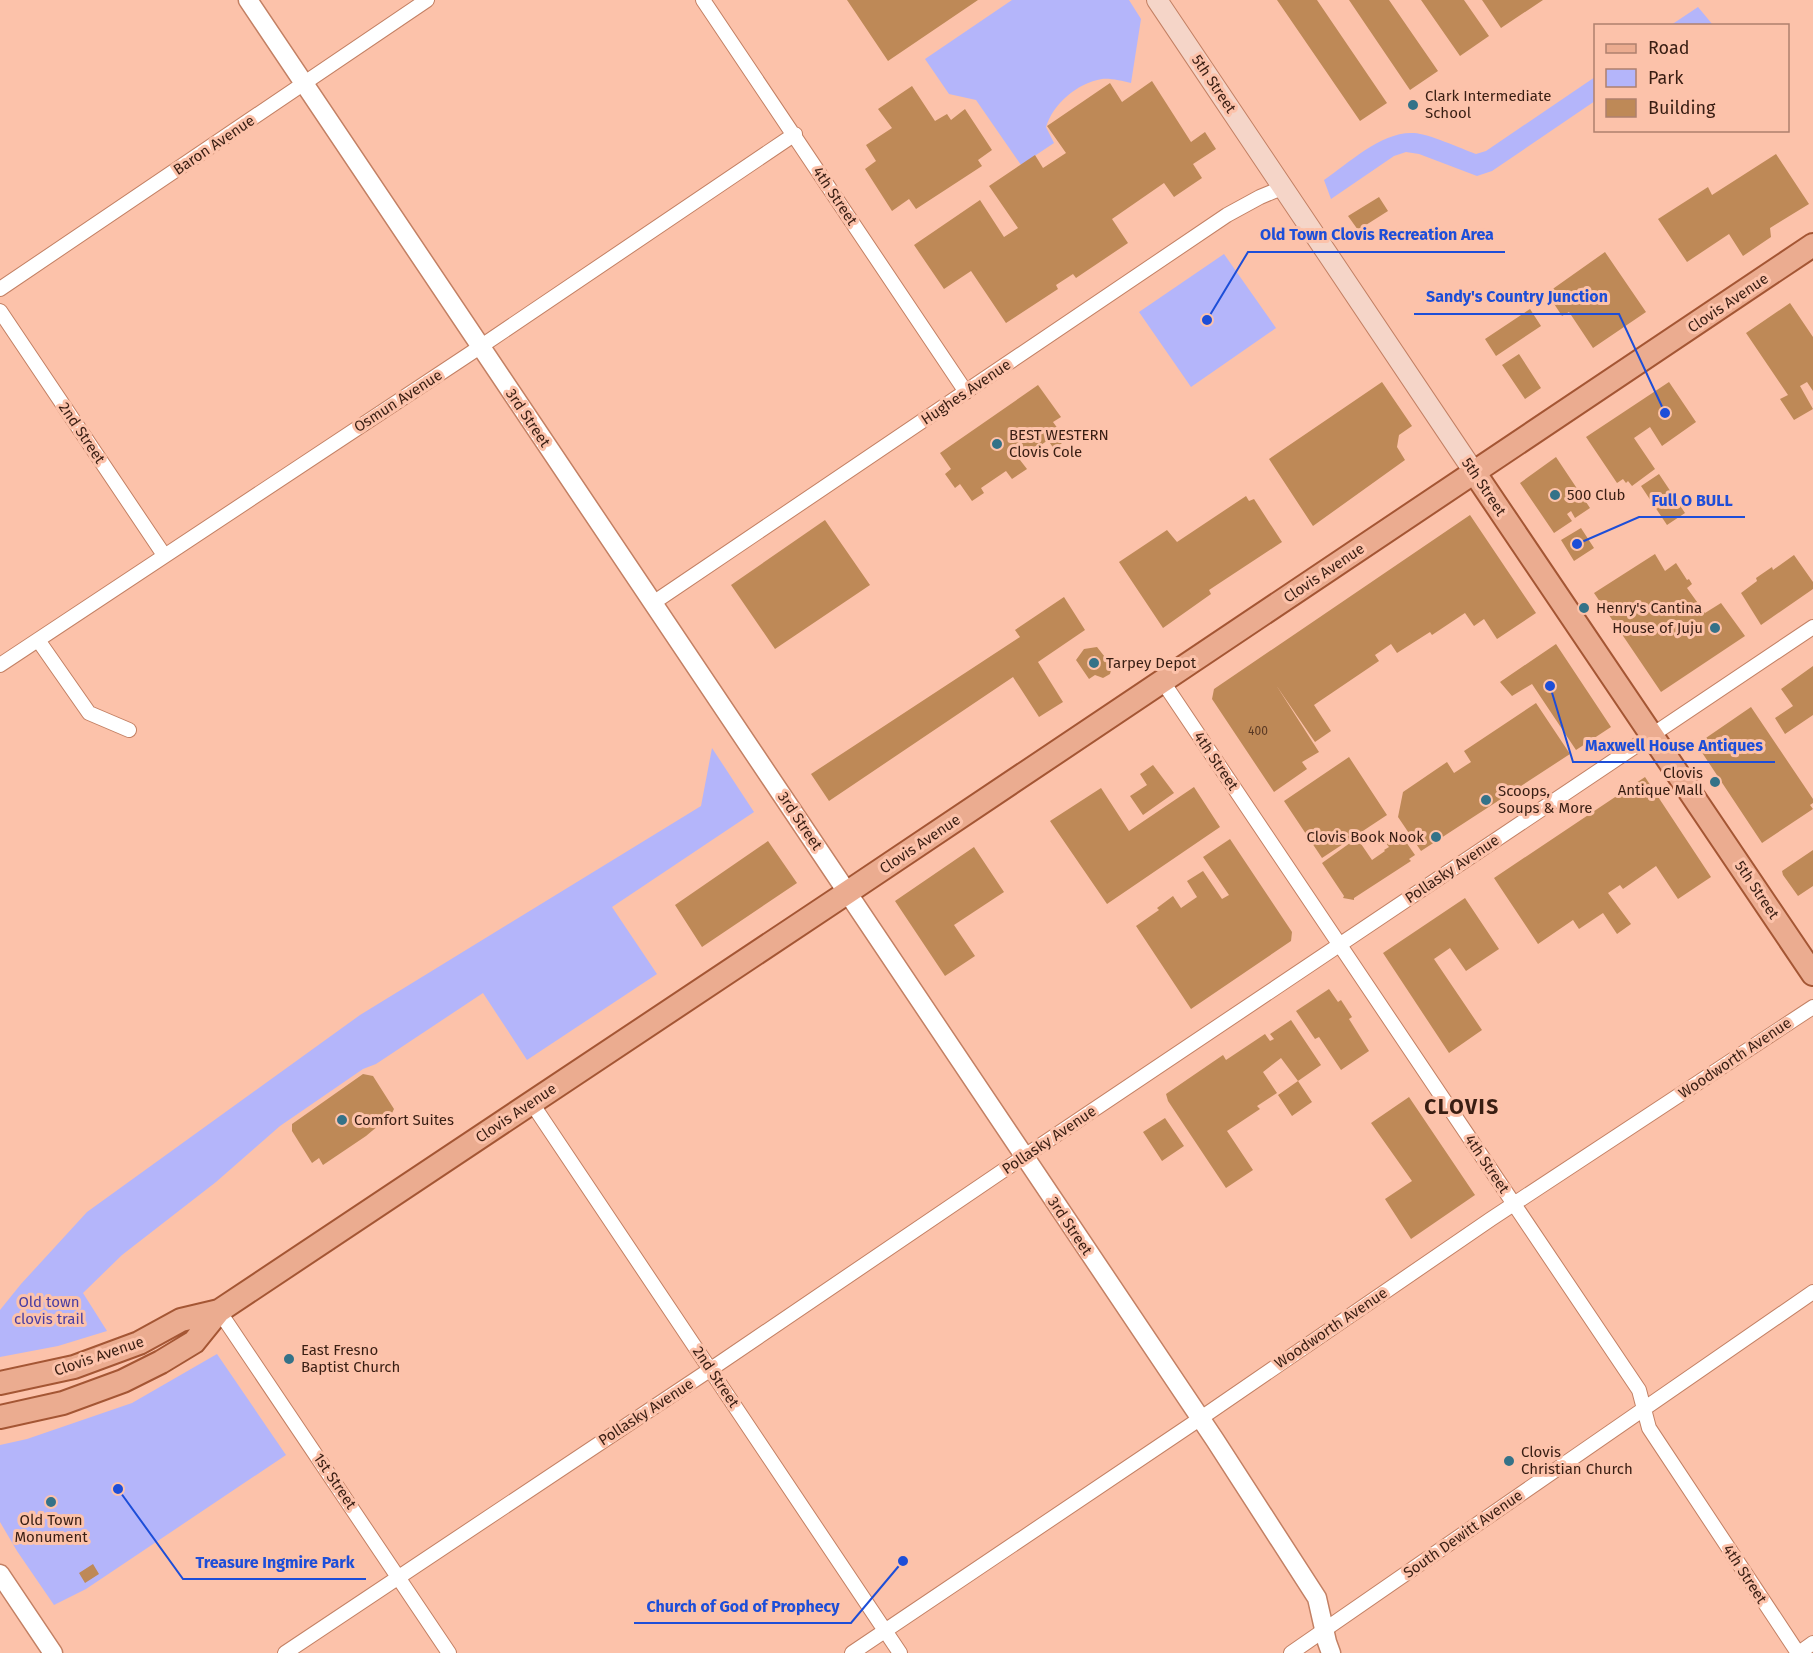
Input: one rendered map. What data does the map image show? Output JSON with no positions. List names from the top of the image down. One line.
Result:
{"streets":{"main road":["5th Street","Clovis Avenue"],"street":["Baron Avenue","4th Street","Hughes Avenue","Osmun Avenue","3rd Street","2nd Street","Pollasky Avenue","Woodworth Avenue","1st Street","South Dewitt Avenue"]},"crossings":[["5th Street","Clovis Avenue"],["5th Street","Hughes Avenue"],["5th Street","Pollasky Avenue"],["Baron Avenue","3rd Street"],["4th Street","Clovis Avenue"],["4th Street","Hughes Avenue"],["4th Street","Osmun Avenue"],["4th Street","Pollasky Avenue"],["4th Street","Woodworth Avenue"],["4th Street","South Dewitt Avenue"],["Clovis Avenue","3rd Street"],["Clovis Avenue","2nd Street"],["Clovis Avenue","1st Street"],["Hughes Avenue","3rd Street"],["Osmun Avenue","3rd Street"],["Osmun Avenue","2nd Street"],["3rd Street","Pollasky Avenue"],["3rd Street","Woodworth Avenue"],["3rd Street","South Dewitt Avenue"],["2nd Street","Pollasky Avenue"],["2nd Street","Woodworth Avenue"],["Pollasky Avenue","1st Street"]],"districts":["CLOVIS"],"parks":["Old town clovis trail"],"places":["Clark Intermediate School","Old Town Clovis Recreation Area","Sandy's Country Junction","BEST WESTERN Clovis Cole","500 Club","Full O BULL","Henry's Cantina","House of Juju","Tarpey Depot","Maxwell House Antiques","Clovis Antique Mall","Scoops, Soups & More","Clovis Book Nook","Comfort Suites","East Fresno Baptist Church","Clovis Christian Church","Treasure Ingmire Park","Old Town Monument","Church of God of Prophecy"],"house_numbers":["400"],"legend":["Road","Park","Building"]}
